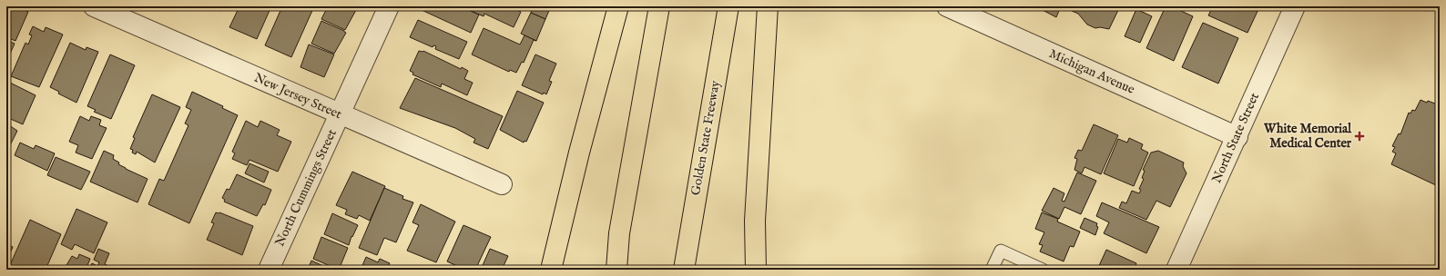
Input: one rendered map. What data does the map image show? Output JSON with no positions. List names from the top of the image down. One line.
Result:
{"streets":{"highway":["Golden State Freeway"],"street":["Michigan Avenue","New Jersey Street","North State Street","North Cummings Street"]},"crossings":[["Michigan Avenue","North State Street"],["New Jersey Street","North Cummings Street"]],"places":{"health":["White Memorial Medical Center"]}}
